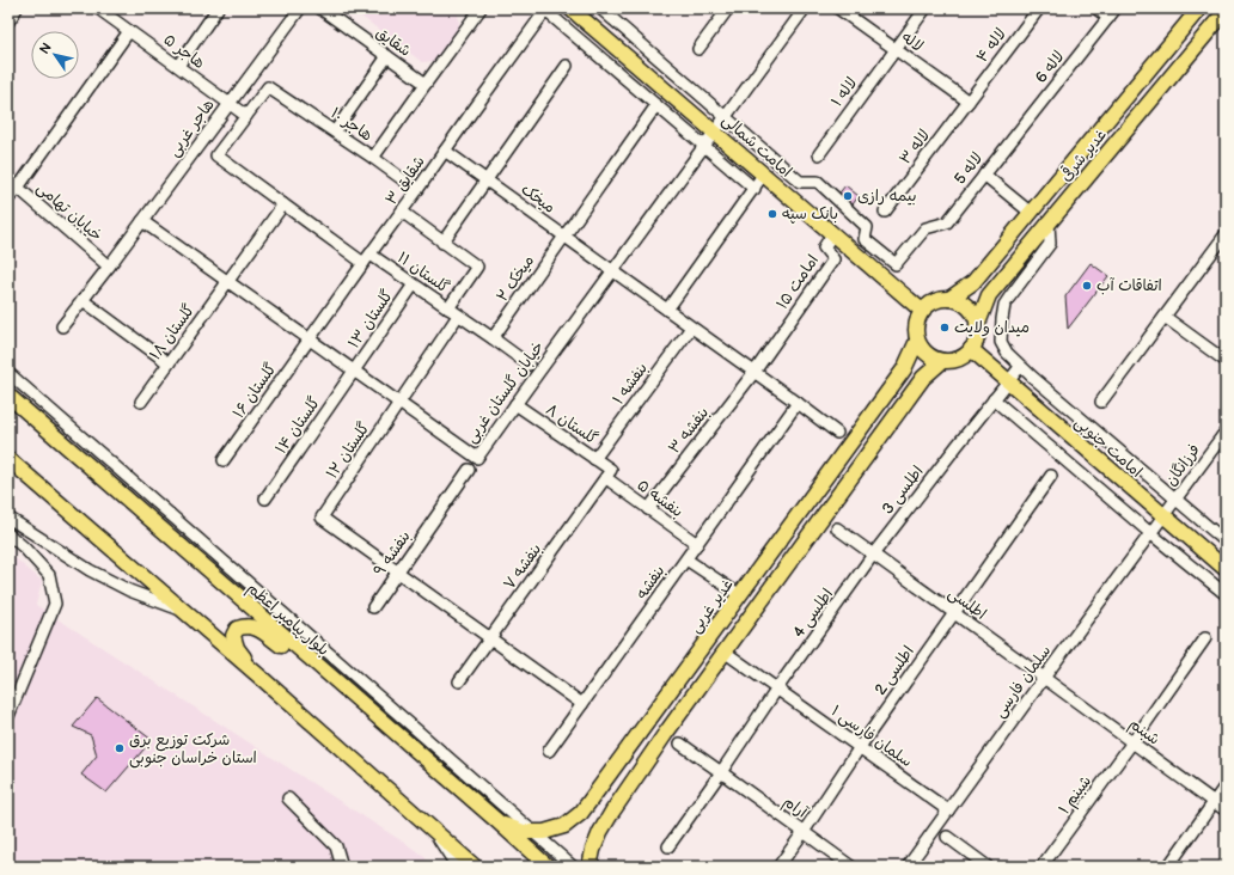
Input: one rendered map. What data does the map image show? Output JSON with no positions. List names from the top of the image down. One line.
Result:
{"streets":{"main road":["امامت شمالی","غدیر شرقی","امامت جنوبی","غدیر غربی","بلوار پیامبر اعظم"],"street":["شقایق","لاله","لاله ۴","هاجر ۵","لاله 6","لاله ۱","هاجر ۱۰","هاجر غربی","لاله ۳","لاله 5","شقایق ۳","میخک","خیابان تهامی","گلستان ۱۱","میخک ۲","امامت ۱۵","گلستان ۱۳","گلستان ۱۸","بنفشه ۱","گلستان ۱۶","خیابان گلستان غربی","گلستان ۸","گلستان ۱۴","بنفشه ۳","گلستان ۱۲","فرزانگان","اطلسی 3","بنفشه ۵","بنفشه ۹","بنفشه ۷","بنفشه","اطلسی","اطلسی 4","اطلسی 2","سلمان فارسی","شبنم","سلمان فارسی ۱","شبنم ۱","آرام"]},"crossings":[["لاله","لاله ۴"],["لاله","لاله ۱"],["لاله","لاله ۳"],["لاله ۴","لاله ۳"],["هاجر ۵","هاجر ۱۰"],["هاجر ۵","هاجر غربی"],["هاجر ۵","گلستان ۱۱"],["لاله 6","لاله 5"],["هاجر ۱۰","شقایق ۳"],["هاجر ۱۰","گلستان ۱۱"],["هاجر غربی","خیابان تهامی"],["هاجر غربی","خیابان گلستان غربی"],["امامت شمالی","غدیر شرقی"],["امامت شمالی","امامت ۱۵"],["امامت شمالی","خیابان گلستان غربی"],["امامت شمالی","امامت جنوبی"],["امامت شمالی","غدیر غربی"],["غدیر شرقی","امامت جنوبی"],["غدیر شرقی","غدیر غربی"],["شقایق ۳","میخک"],["شقایق ۳","گلستان ۱۱"],["شقایق ۳","گلستان ۱۶"],["شقایق ۳","خیابان گلستان غربی"],["میخک","میخک ۲"],["میخک","خیابان گلستان غربی"],["گلستان ۱۱","میخک ۲"],["گلستان ۱۱","گلستان ۱۳"],["گلستان ۱۱","گلستان ۱۸"],["امامت ۱۵","بنفشه ۳"],["گلستان ۱۳","خیابان گلستان غربی"],["گلستان ۱۳","گلستان ۱۴"],["گلستان ۱۸","خیابان گلستان غربی"],["بنفشه ۱","گلستان ۸"],["گلستان ۱۶","خیابان گلستان غربی"],["خیابان گلستان غربی","گلستان ۸"],["خیابان گلستان غربی","گلستان ۱۴"],["خیابان گلستان غربی","گلستان ۱۲"],["گلستان ۸","بنفشه ۵"],["گلستان ۸","بنفشه ۷"],["بنفشه ۳","بنفشه ۵"],["امامت جنوبی","فرزانگان"],["امامت جنوبی","اطلسی 3"],["امامت جنوبی","غدیر غربی"],["امامت جنوبی","سلمان فارسی"],["گلستان ۱۲","بنفشه ۹"],["فرزانگان","سلمان فارسی"],["اطلسی 3","اطلسی"],["اطلسی 3","اطلسی 4"],["بنفشه ۵","بنفشه ۷"],["بنفشه ۵","بنفشه"],["اطلسی","اطلسی 4"],["اطلسی","اطلسی 2"],["اطلسی","سلمان فارسی"],["اطلسی","شبنم"],["غدیر غربی","بلوار پیامبر اعظم"],["اطلسی 4","سلمان فارسی ۱"],["اطلسی 4","آرام"],["اطلسی 2","سلمان فارسی ۱"],["اطلسی 2","آرام"],["سلمان فارسی","شبنم"],["سلمان فارسی","سلمان فارسی ۱"],["شبنم","شبنم ۱"]],"places":["بیمه رازی","بانک سپه","اتفاقات آب","میدان ولایت","شرکت توزیع برق استان خراسان جنوبی"],"north":"top left"}
